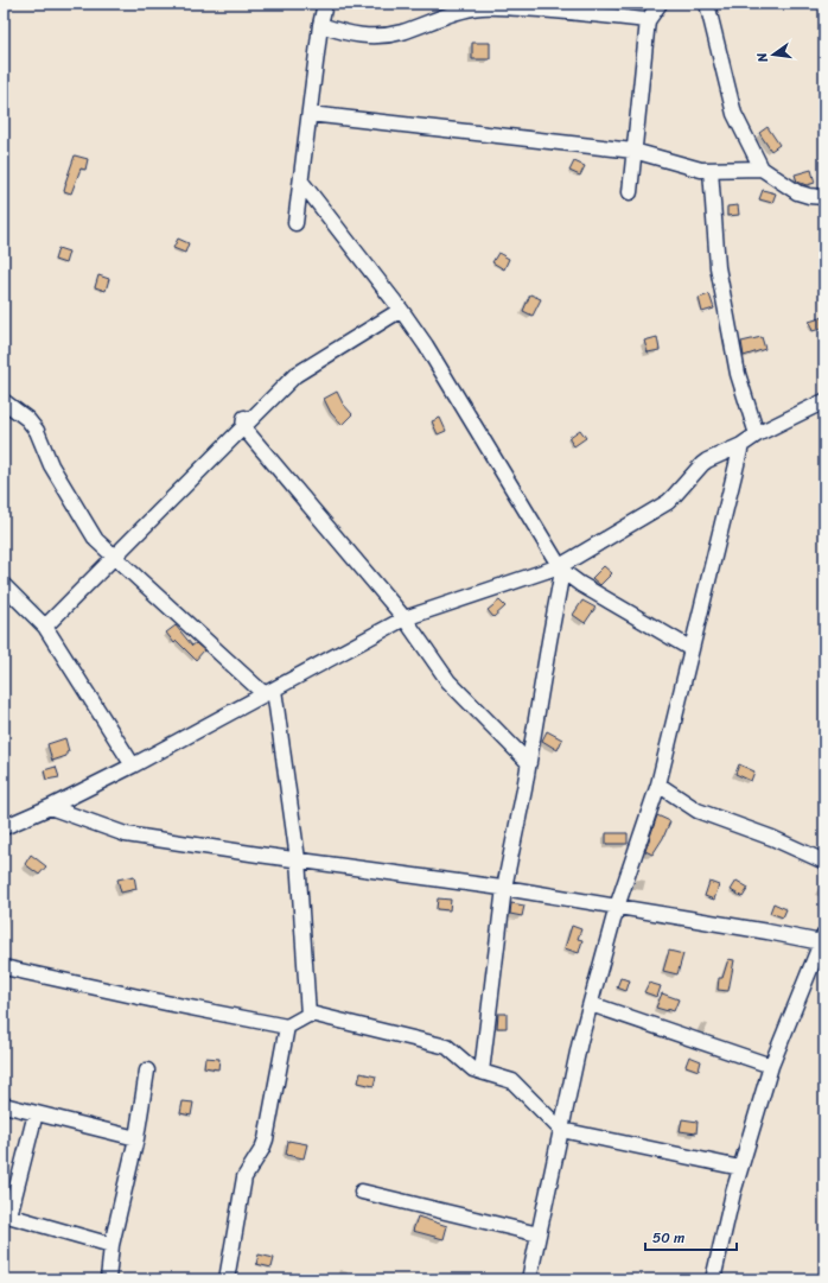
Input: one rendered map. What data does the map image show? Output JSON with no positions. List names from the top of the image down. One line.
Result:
{"scale_bar":"50 m","north":"left"}
